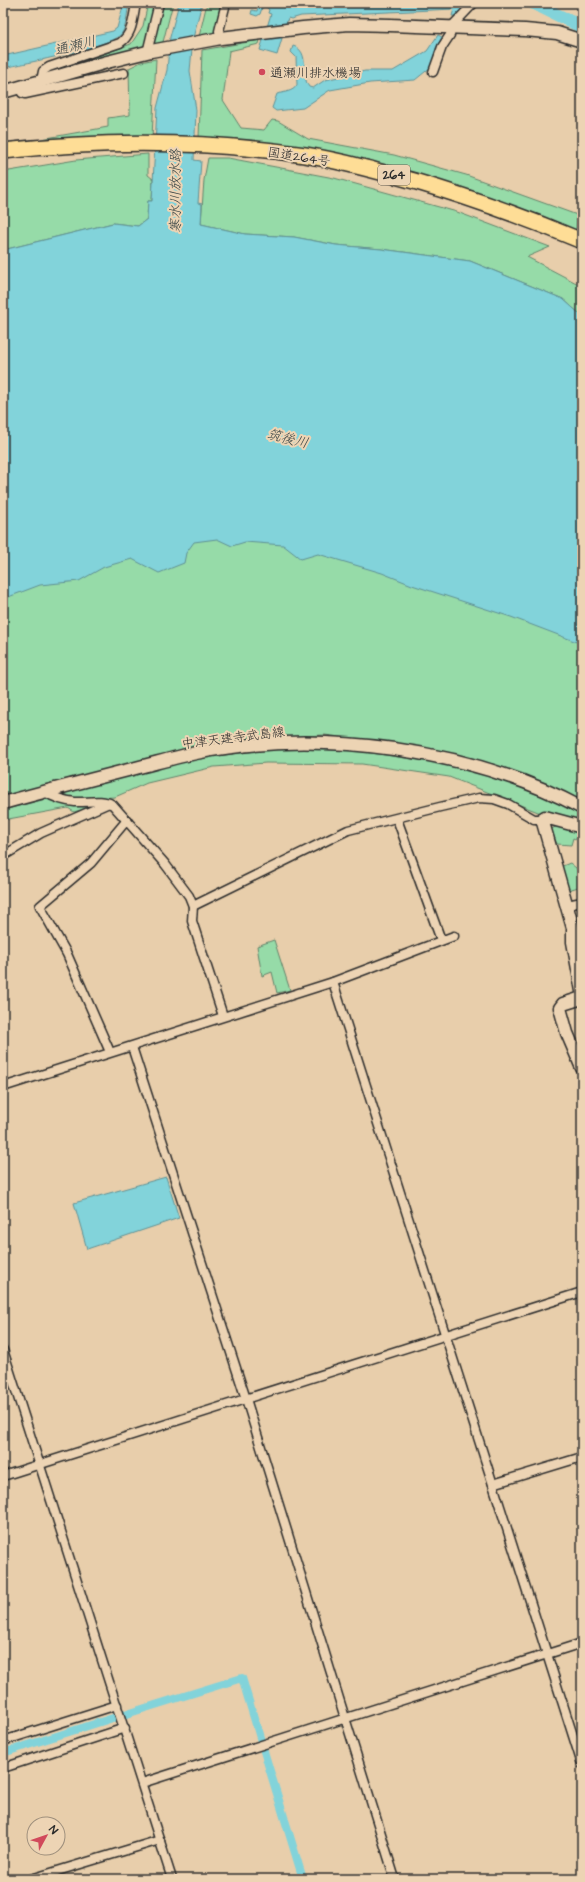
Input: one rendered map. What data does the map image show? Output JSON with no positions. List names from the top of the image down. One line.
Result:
{"streets":{"highway":["国道264号","264"],"main road":["中津天建寺武島線"]},"water":["通瀬川","寒水川放水路","筑後川"],"places":["通瀬川排水機場"],"north":"top right"}
